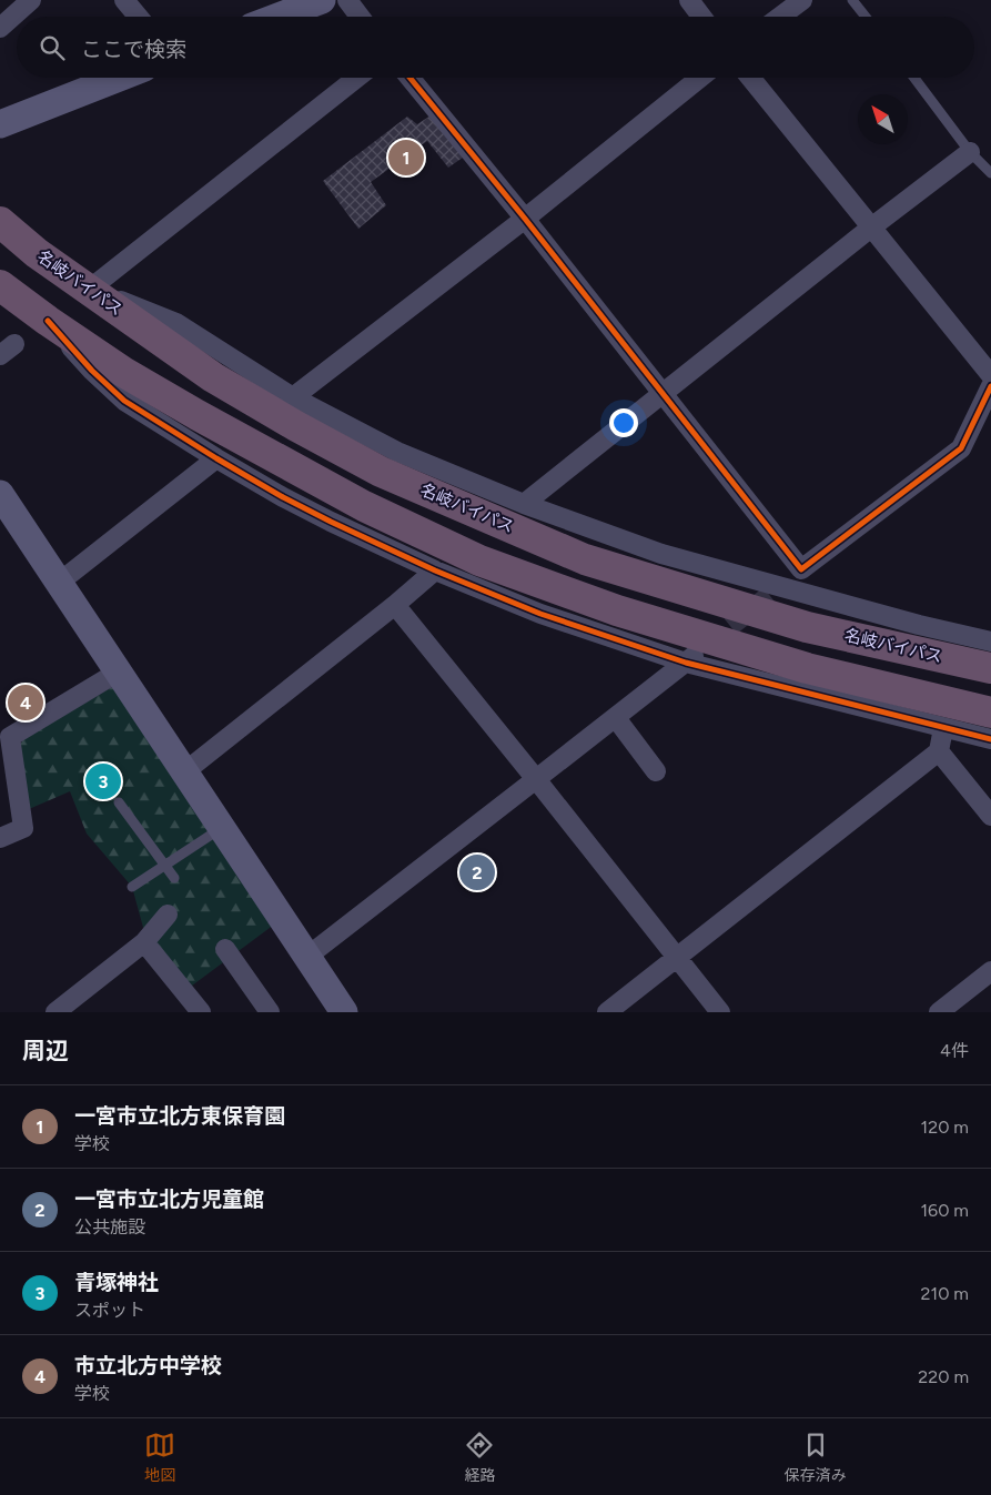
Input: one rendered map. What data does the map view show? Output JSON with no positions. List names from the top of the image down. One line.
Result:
{"streets":{"highway":["名岐バイパス"]},"north":"top left","page":{"search":"ここで検索","pins":["1","4","3","2"],"heading":["周辺","4件"],"list":[{"mark":"1","name":"一宮市立北方東保育園","note":"学校","value":"120 m"},{"mark":"2","name":"一宮市立北方児童館","note":"公共施設","value":"160 m"},{"mark":"3","name":"青塚神社","note":"スポット","value":"210 m"},{"mark":"4","name":"市立北方中学校","note":"学校","value":"220 m"}],"nav":["地図","経路","保存済み"]}}
